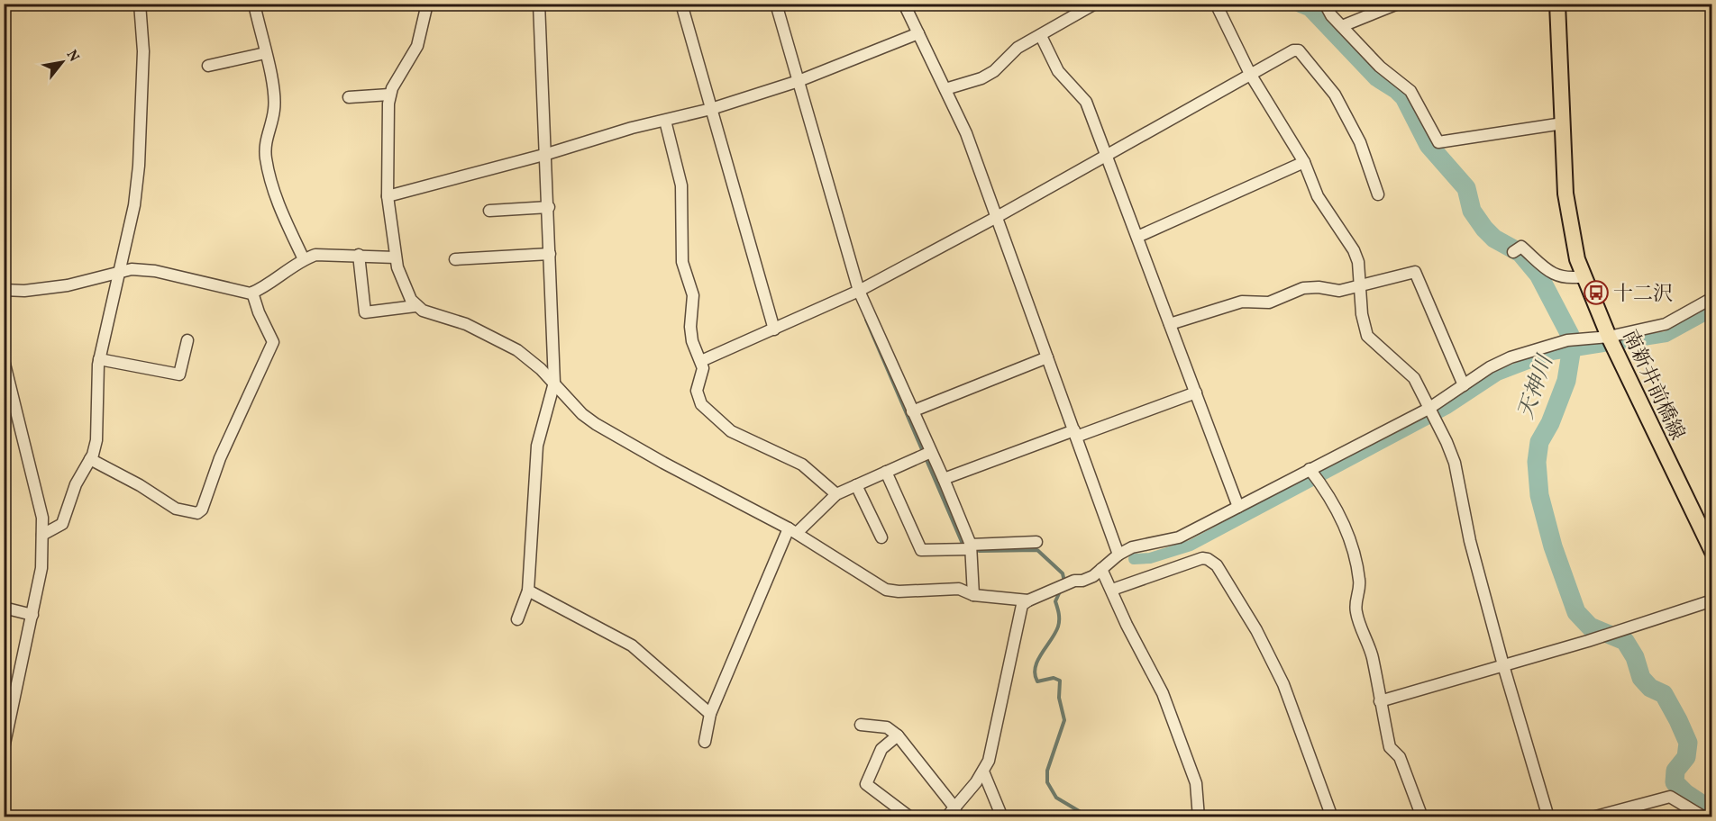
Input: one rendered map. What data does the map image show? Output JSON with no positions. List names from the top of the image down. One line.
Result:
{"streets":{"main road":["南新井前橋線"]},"water":["天神川"],"places":{"bus stop":["十二沢"]},"north":"top right"}
